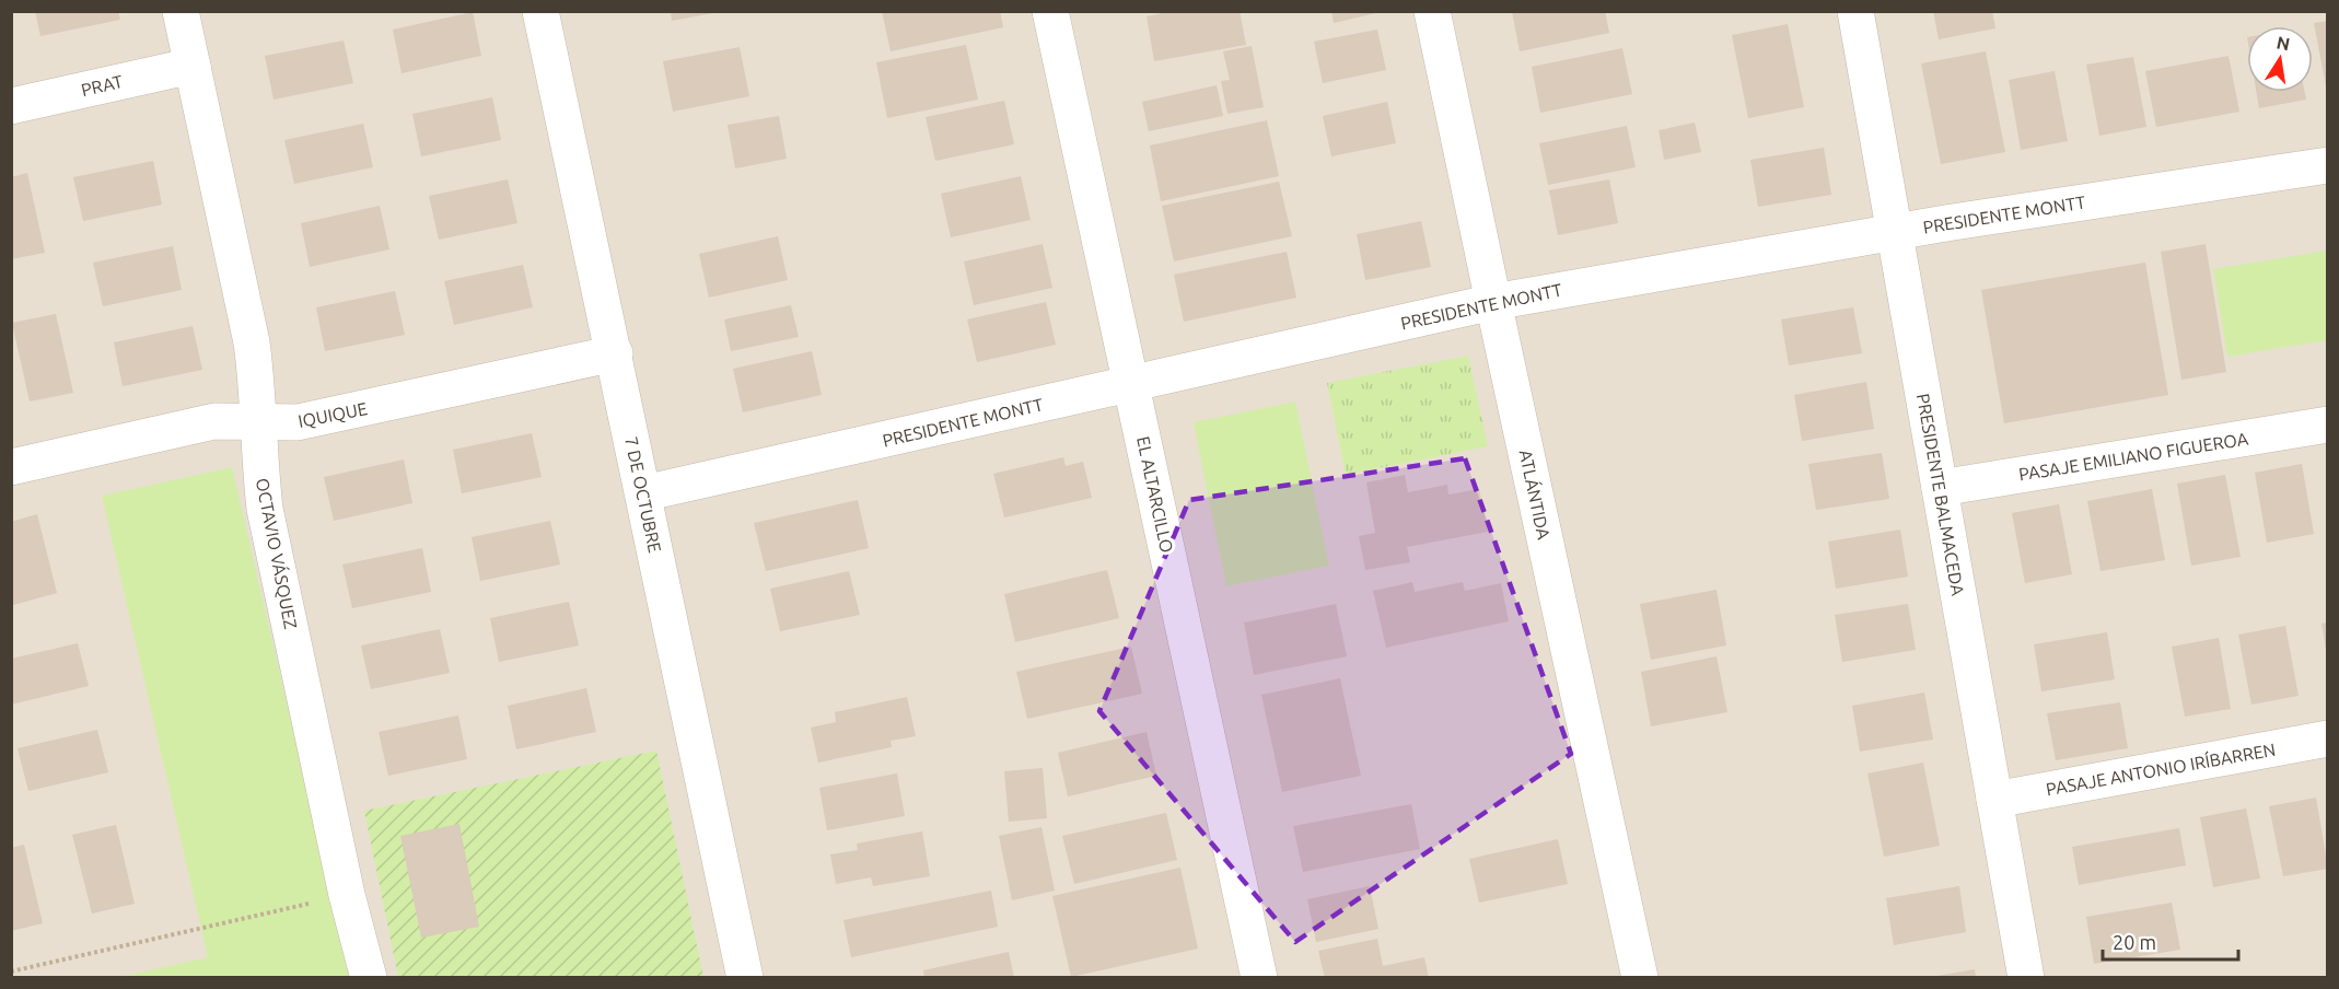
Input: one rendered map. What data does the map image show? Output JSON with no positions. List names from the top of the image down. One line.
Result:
{"streets":{"street":["PRAT","PRESIDENTE MONTT","IQUIQUE","PASAJE EMILIANO FIGUEROA","7 DE OCTUBRE","EL ALTARCILLO","ATLÁNTIDA","PRESIDENTE BALMACEDA","OCTAVIO VÁSQUEZ","PASAJE ANTONIO IRÍBARREN"]},"crossings":[["PRAT","OCTAVIO VÁSQUEZ"],["PRESIDENTE MONTT","7 DE OCTUBRE"],["PRESIDENTE MONTT","EL ALTARCILLO"],["PRESIDENTE MONTT","ATLÁNTIDA"],["PRESIDENTE MONTT","PRESIDENTE BALMACEDA"],["IQUIQUE","7 DE OCTUBRE"],["IQUIQUE","OCTAVIO VÁSQUEZ"],["PASAJE EMILIANO FIGUEROA","PRESIDENTE BALMACEDA"],["PRESIDENTE BALMACEDA","PASAJE ANTONIO IRÍBARREN"]],"scale_bar":"20 m","north":"top"}
